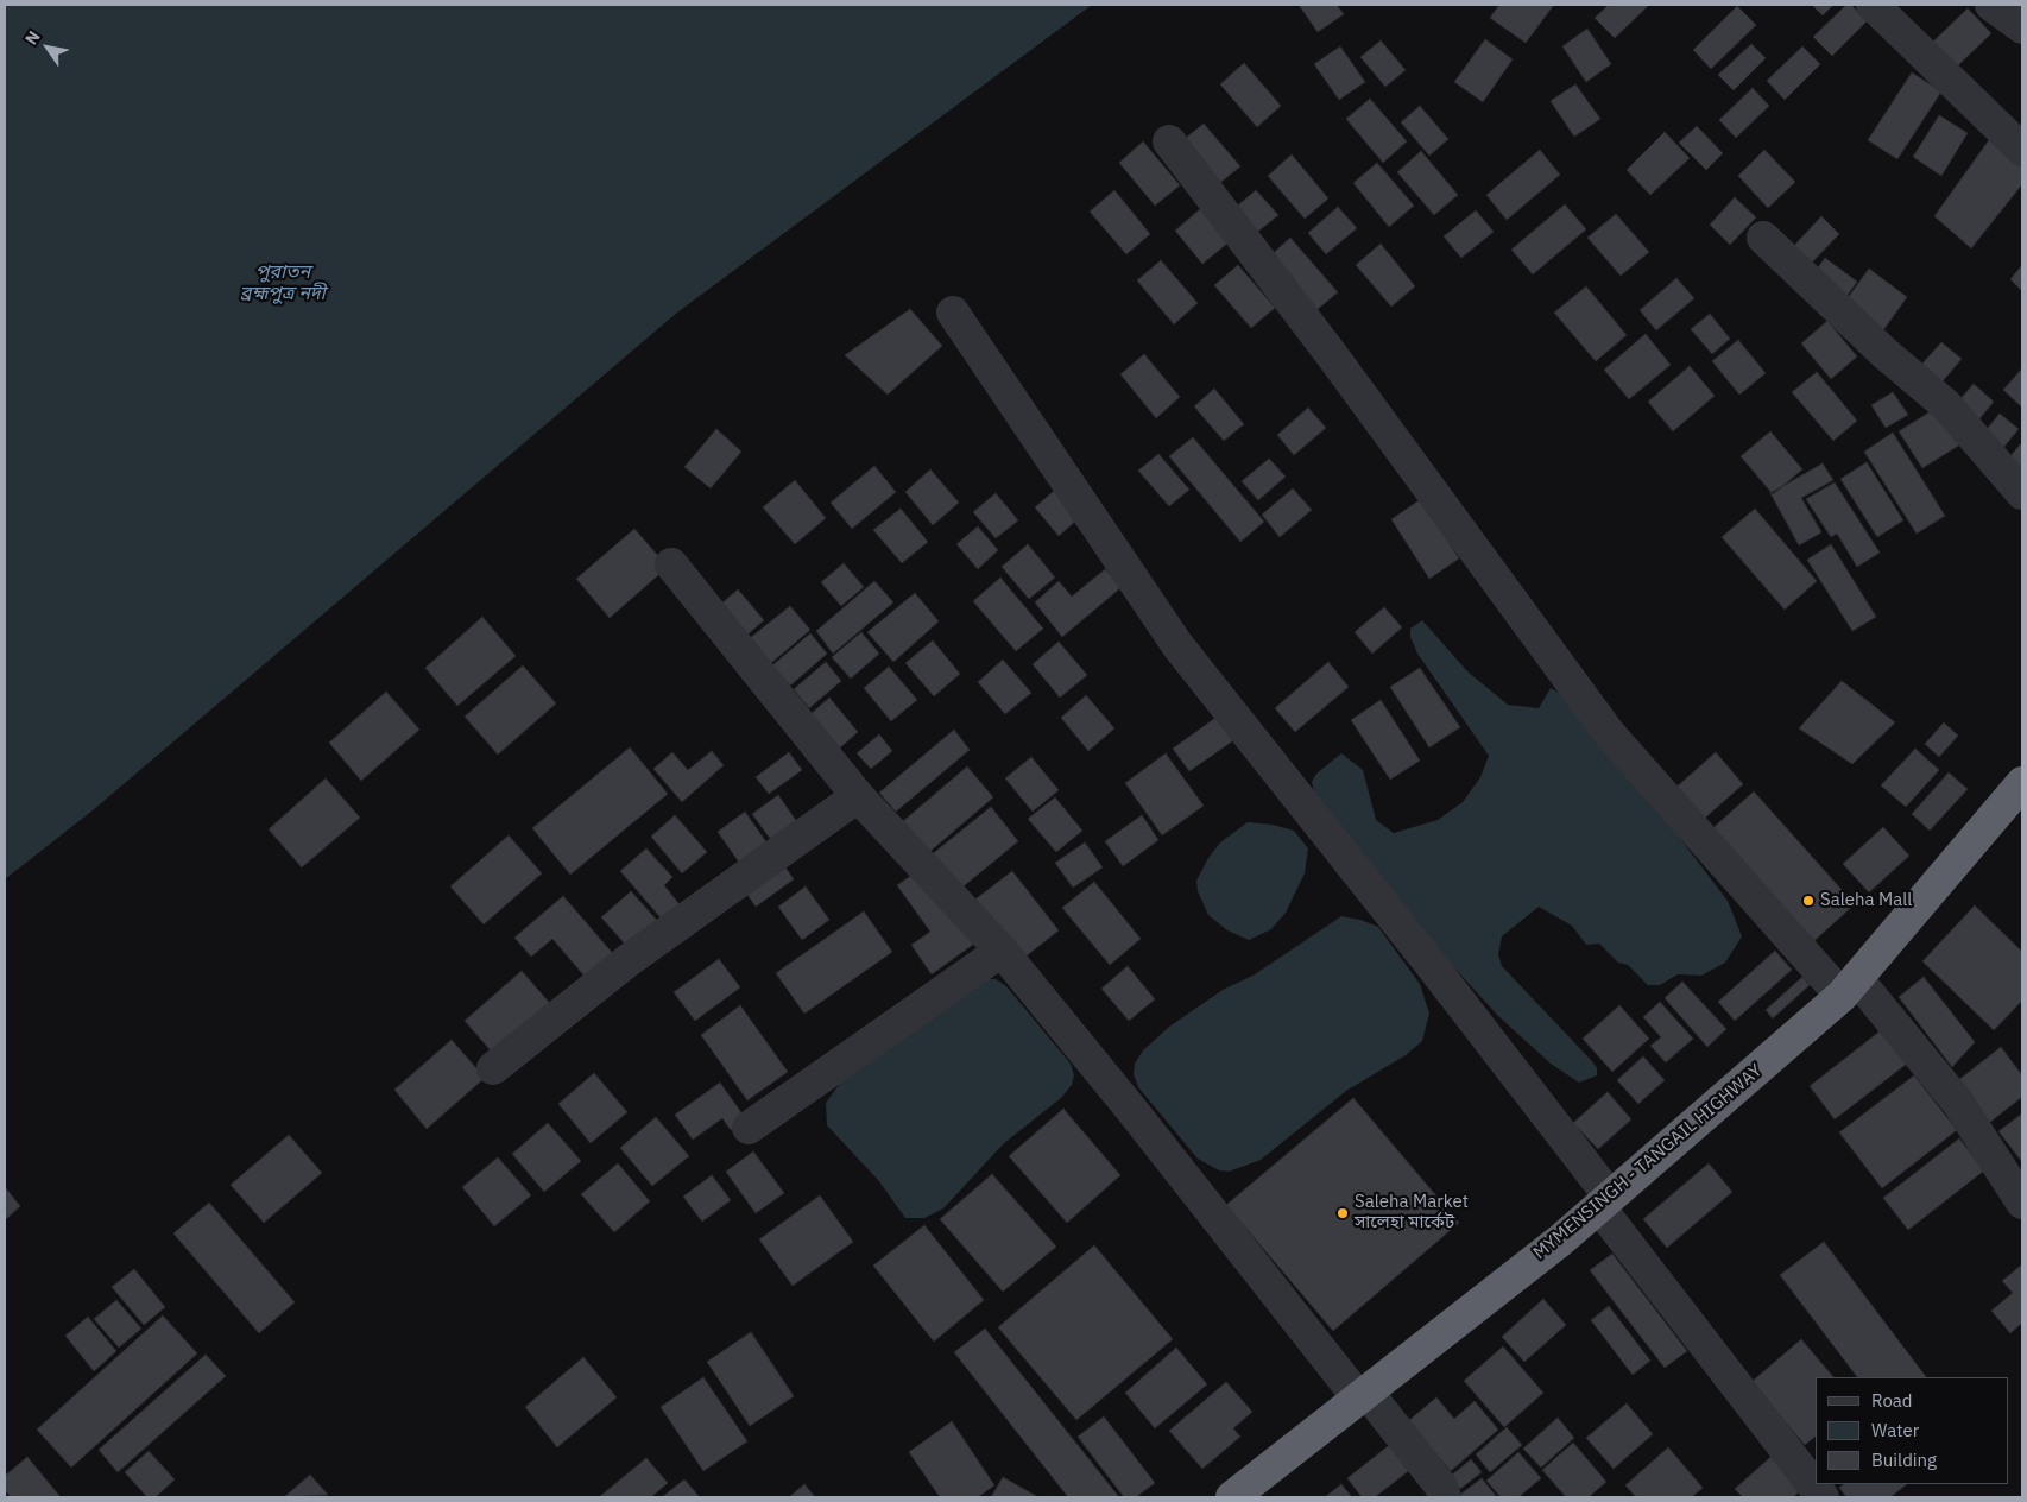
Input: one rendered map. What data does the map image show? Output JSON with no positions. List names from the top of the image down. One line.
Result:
{"streets":{"highway":["MYMENSINGH - TANGAIL HIGHWAY"]},"water":["পুরাতন ব্রহ্মপুত্র নদী"],"places":["Saleha Mall","Saleha Market সালেহা মার্কেট"],"legend":["Road","Water","Building"],"north":"top left"}
